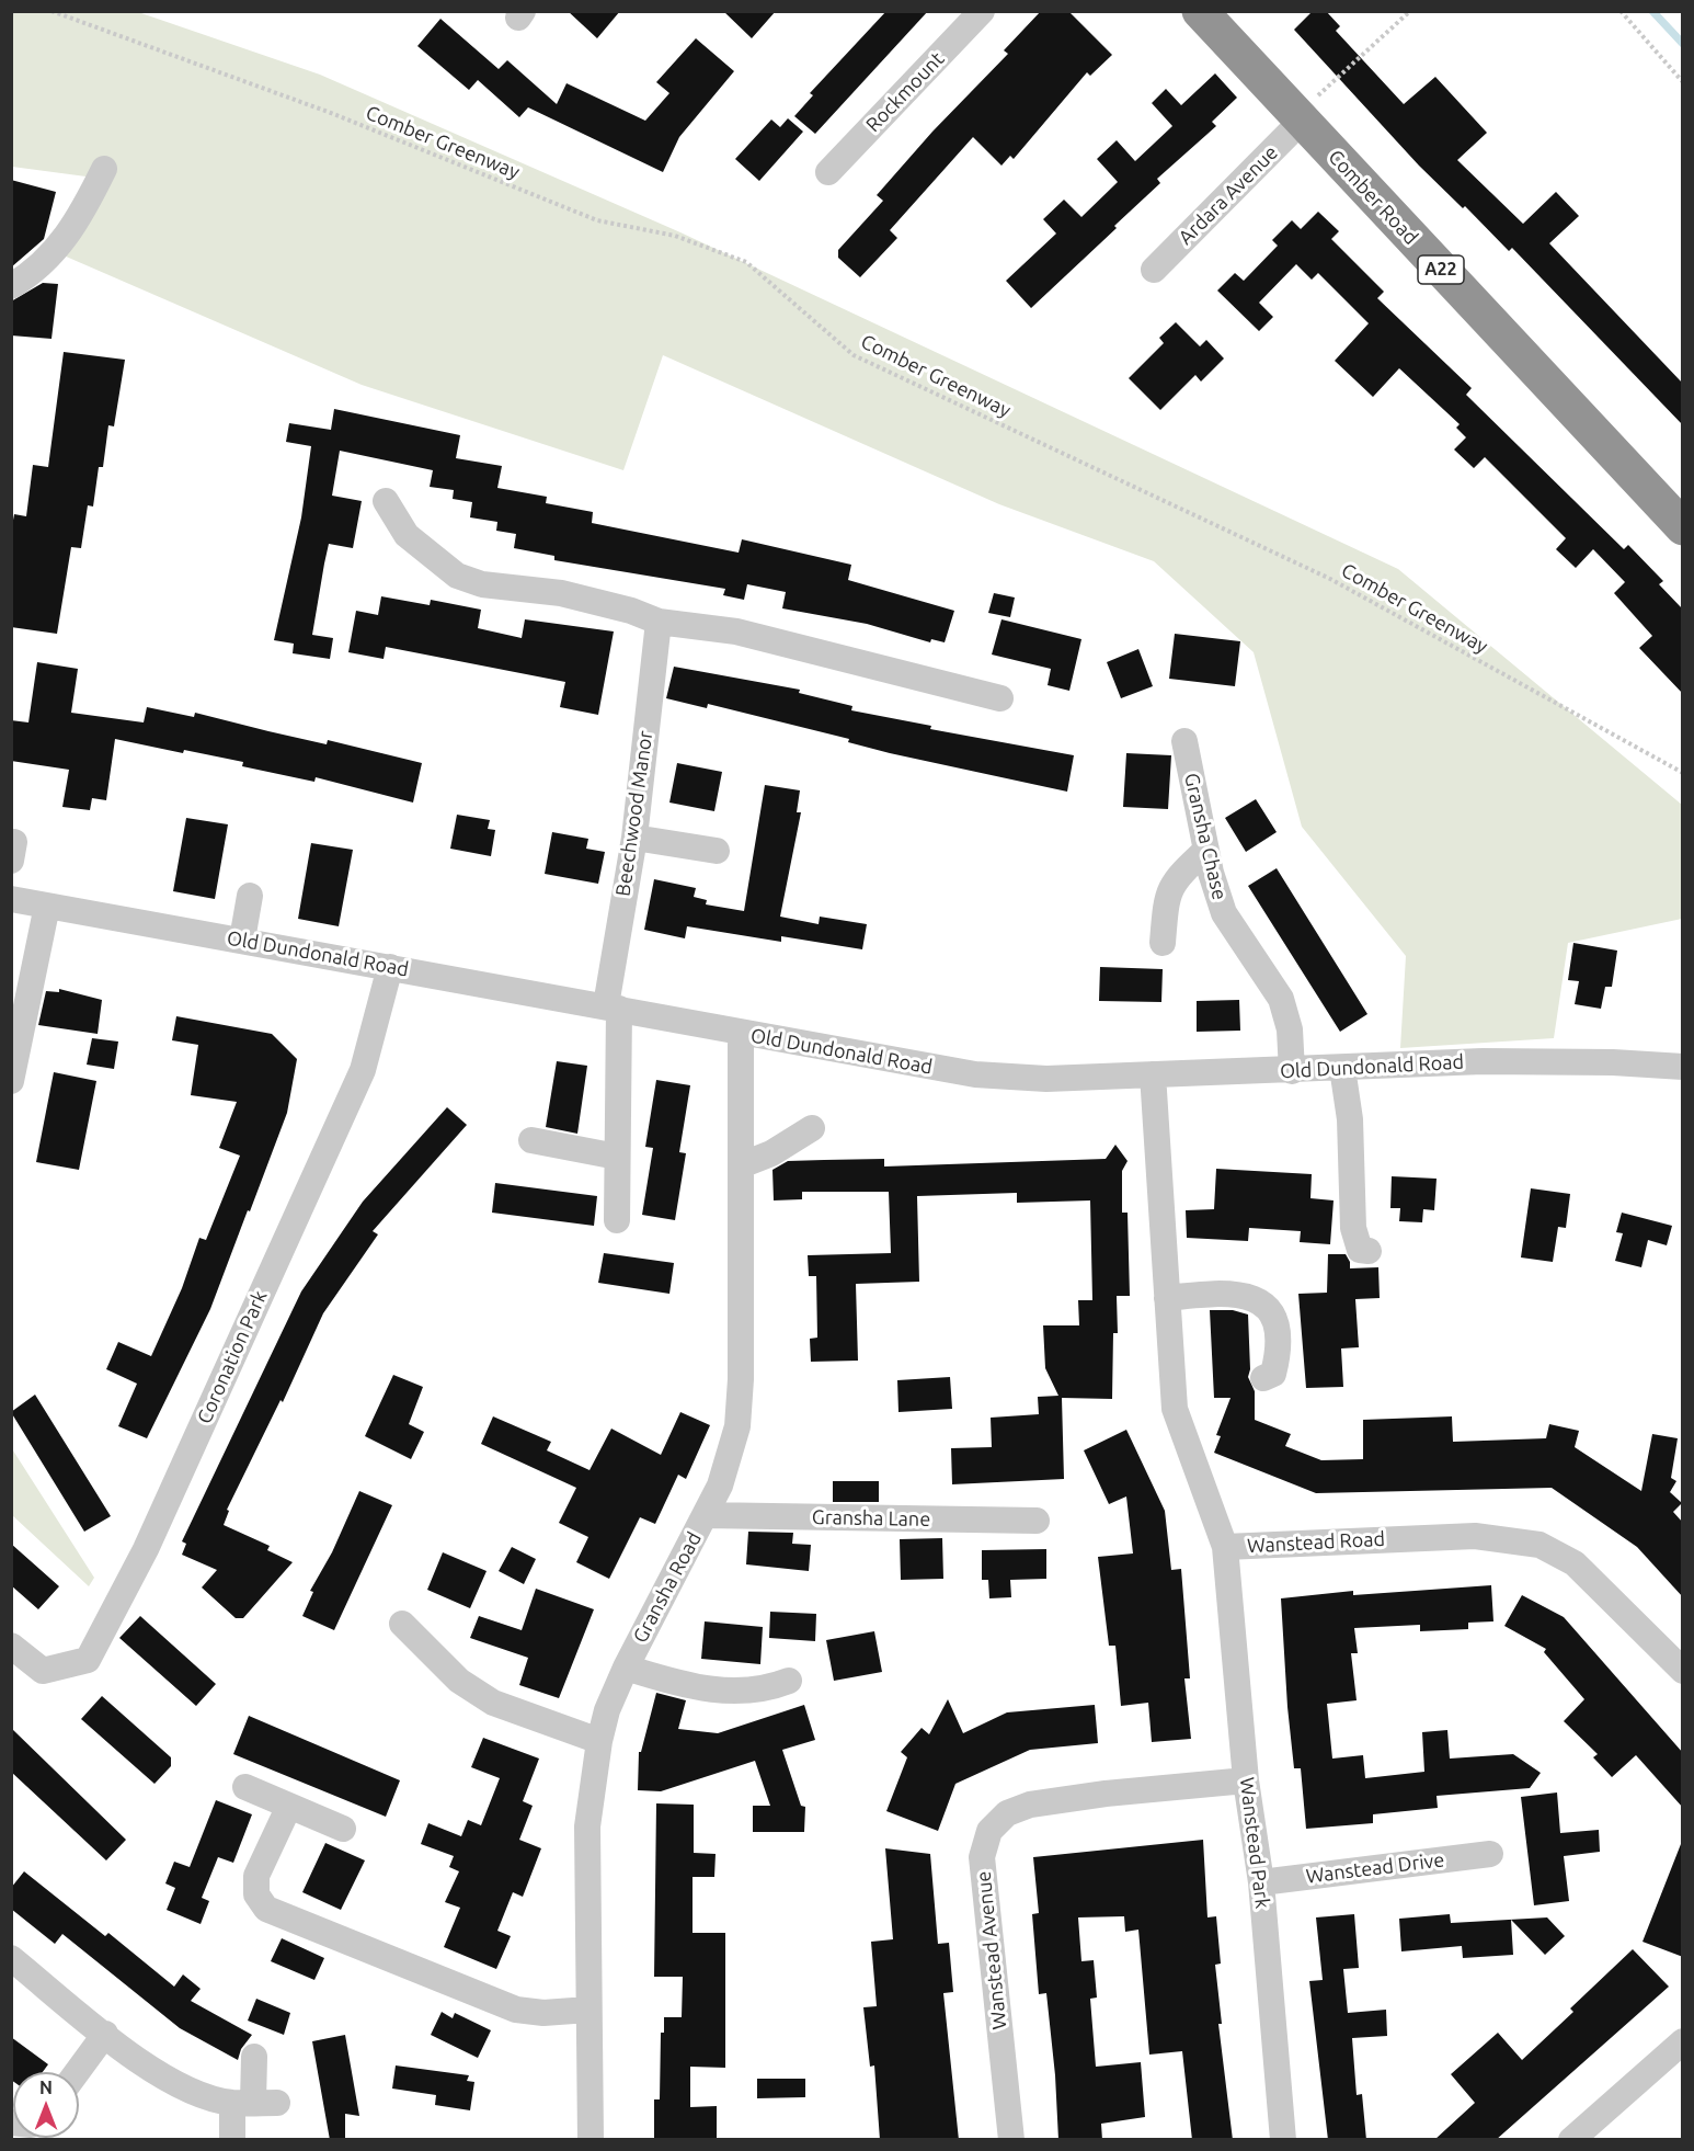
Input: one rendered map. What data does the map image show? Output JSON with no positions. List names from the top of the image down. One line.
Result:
{"streets":{"highway":["Comber Road","A22"],"street":["Rockmount","Ardara Avenue","Beechwood Manor","Gransha Chase","Old Dundonald Road","Coronation Park","Gransha Lane","Wanstead Road","Gransha Road","Wanstead Park","Wanstead Drive","Wanstead Avenue"],"path":["Comber Greenway"]},"crossings":[["Ardara Avenue","Comber Road"],["Beechwood Manor","Old Dundonald Road"],["Gransha Chase","Old Dundonald Road"],["Old Dundonald Road","Coronation Park"],["Old Dundonald Road","Wanstead Road"],["Old Dundonald Road","Gransha Road"],["Gransha Lane","Gransha Road"],["Wanstead Road","Wanstead Park"],["Wanstead Park","Wanstead Drive"],["Wanstead Park","Wanstead Avenue"]],"north":"top"}
